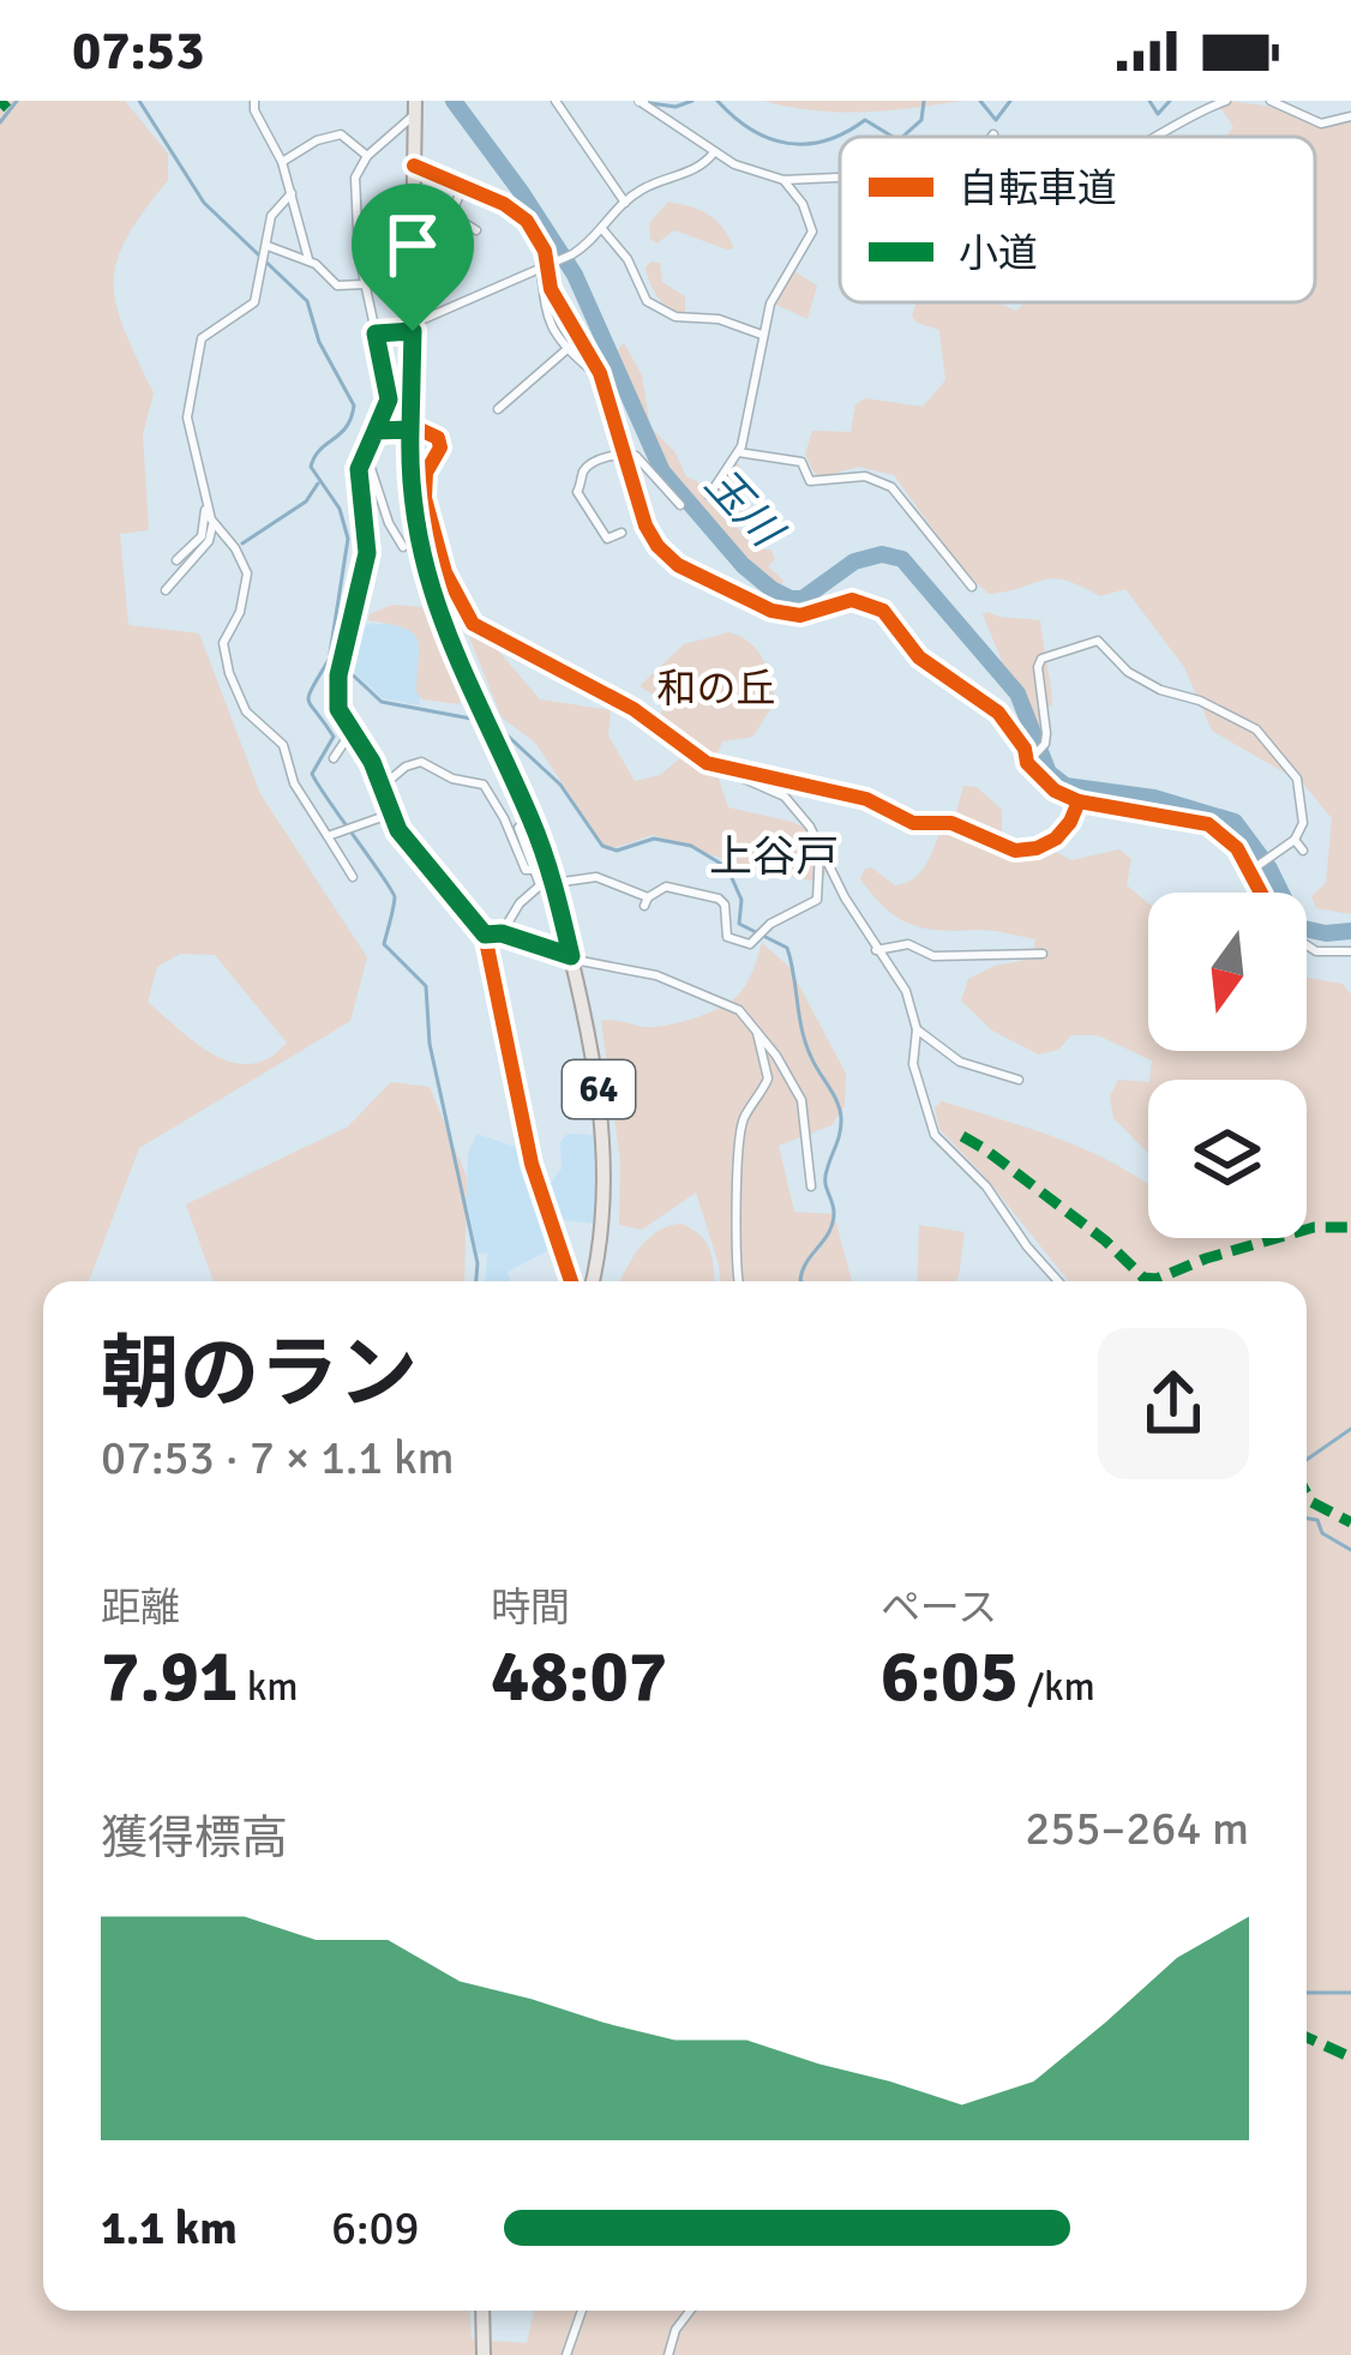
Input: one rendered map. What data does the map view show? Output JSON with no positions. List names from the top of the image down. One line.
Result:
{"streets":{"main road":["64"]},"districts":["上谷戸"],"water":["玉川"],"parks":["和の丘"],"legend":["自転車道","小道"],"north":"bottom","page":{"status":"07:53","heading":["朝のラン","07:53 · 7 × 1.1 km"],"stats":[["距離","7.91 km"],["時間","48:07"],["ペース","6:05 /km"]],"chart":["獲得標高","255–264 m"],"list":[{"name":"1.1 km","note":"6:09"}]}}
